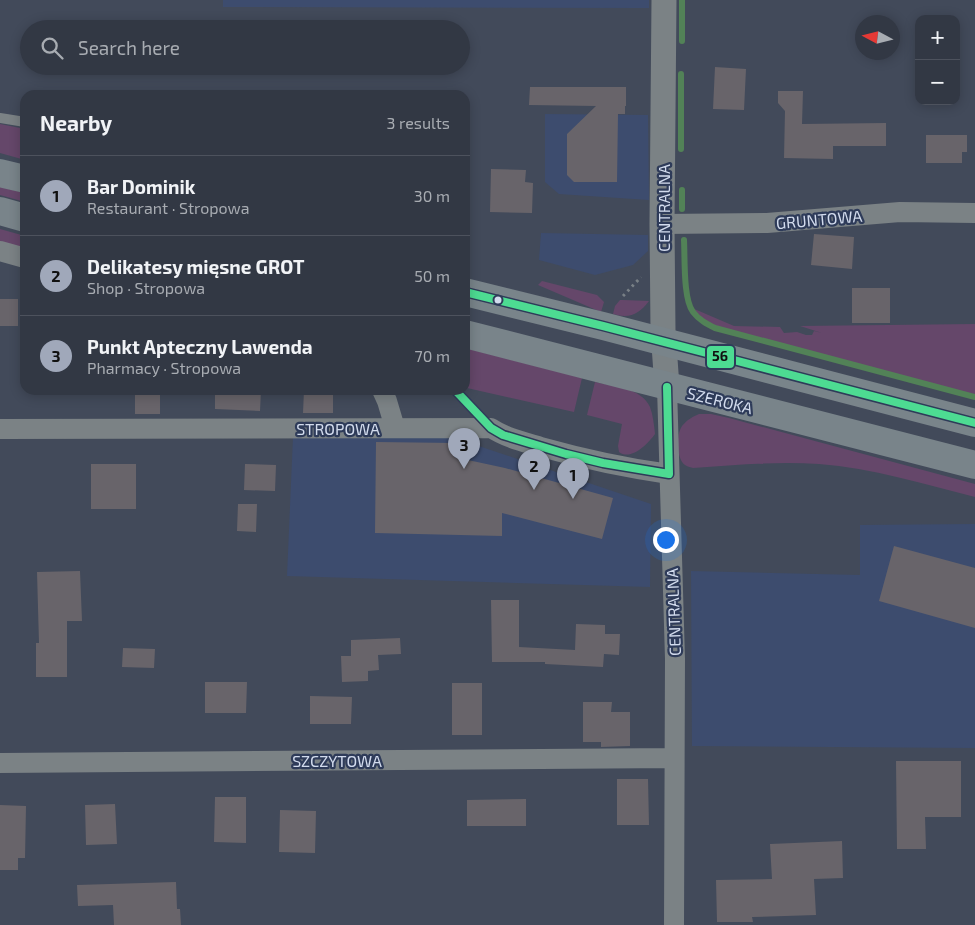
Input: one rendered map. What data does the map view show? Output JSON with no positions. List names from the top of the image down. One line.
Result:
{"streets":{"main road":["SZEROKA"],"street":["CENTRALNA","GRUNTOWA","STROPOWA","SZCZYTOWA"]},"crossings":[["CENTRALNA","GRUNTOWA"],["CENTRALNA","SZEROKA"],["CENTRALNA","STROPOWA"],["CENTRALNA","SZCZYTOWA"]],"lines":["transit line 56"],"north":"left","page":{"map_buttons":["+","−"],"search":"Search here","heading":["Nearby","3 results"],"list":[{"mark":"1","name":"Bar Dominik","note":"Restaurant · Stropowa","value":"30 m"},{"mark":"2","name":"Delikatesy mięsne GROT","note":"Shop · Stropowa","value":"50 m"},{"mark":"3","name":"Punkt Apteczny Lawenda","note":"Pharmacy · Stropowa","value":"70 m"}],"pins":["3","2","1"]}}
